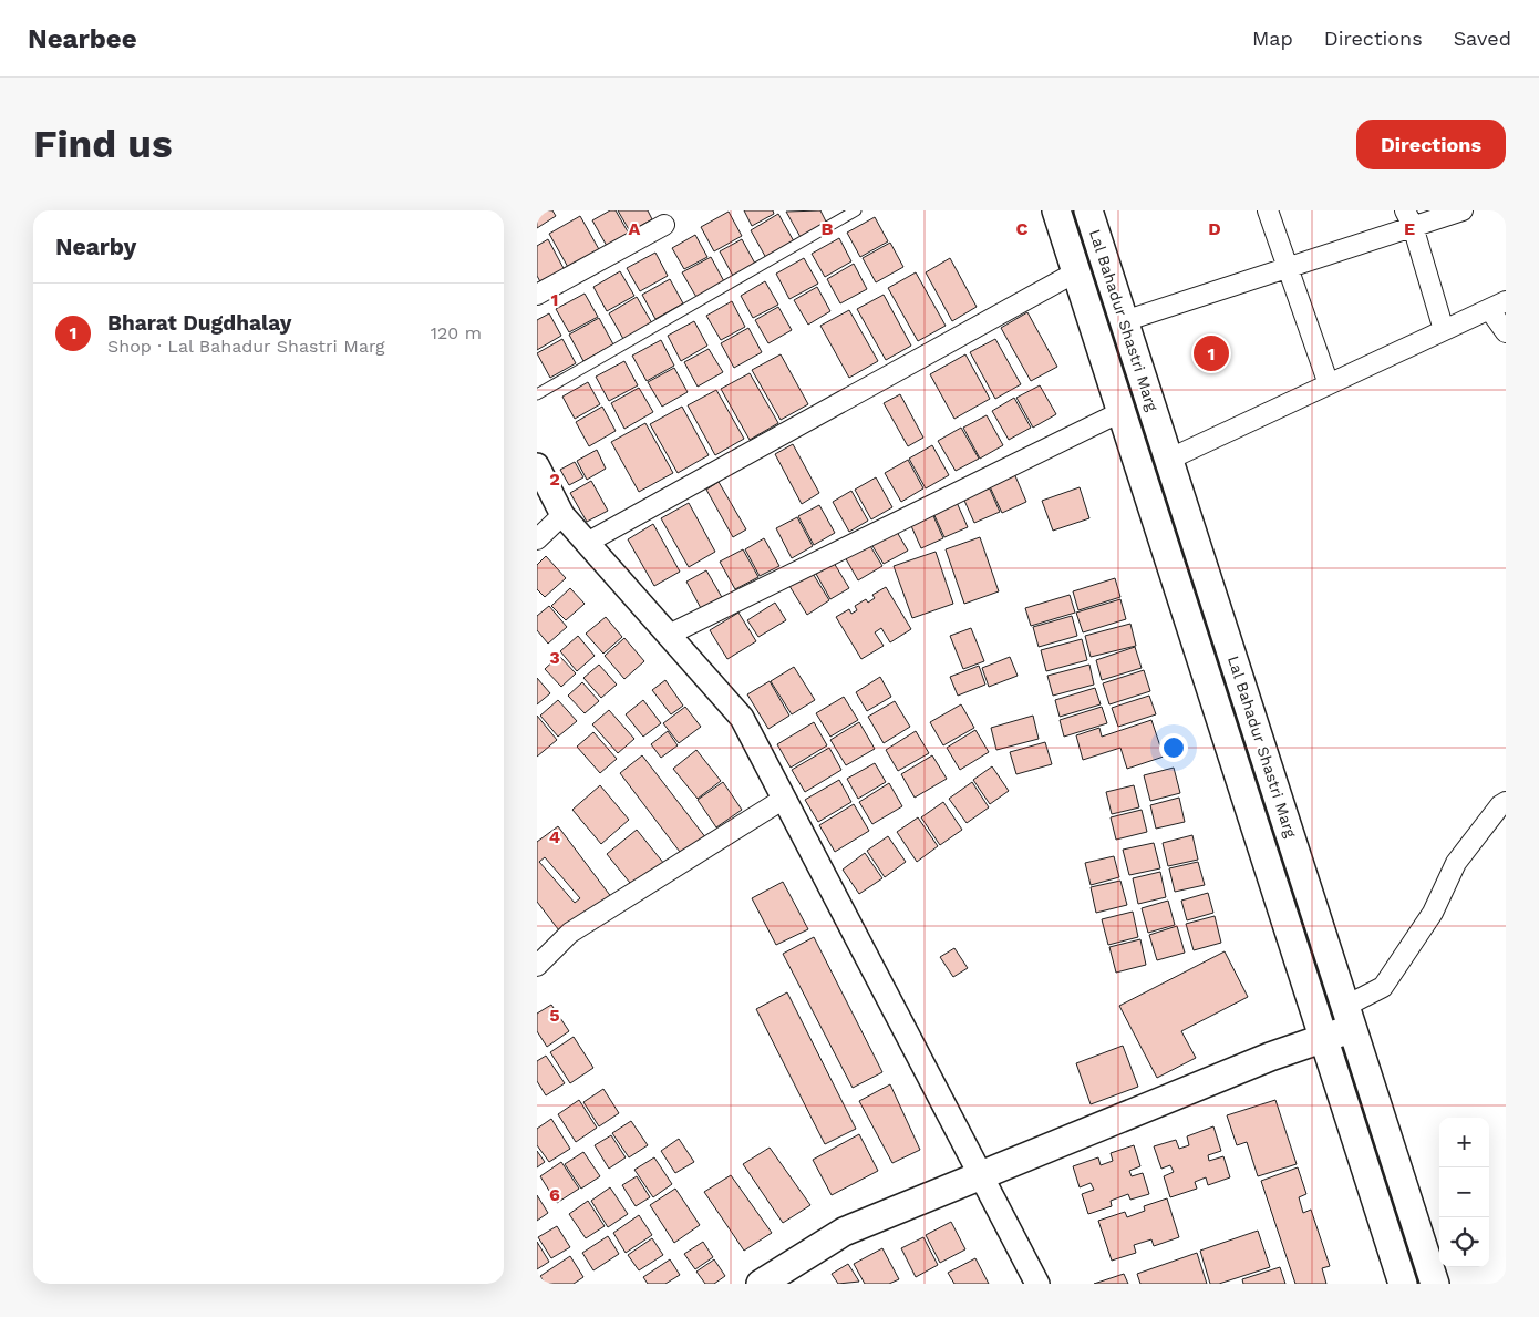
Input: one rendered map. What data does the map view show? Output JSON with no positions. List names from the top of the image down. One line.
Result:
{"streets":{"main road":["Lal Bahadur Shastri Marg"]},"page":{"header":"Nearbee","nav":["Map","Directions","Saved"],"buttons":"Directions","title":"Find us","heading":"Nearby","list":[{"mark":"1","name":"Bharat Dugdhalay","note":"Shop · Lal Bahadur Shastri Marg","value":"120 m"}],"pins":"1","map_buttons":["+","−"]},"grid":{"columns":["A","B","C","D","E"],"rows":["1","2","3","4","5","6"]}}
